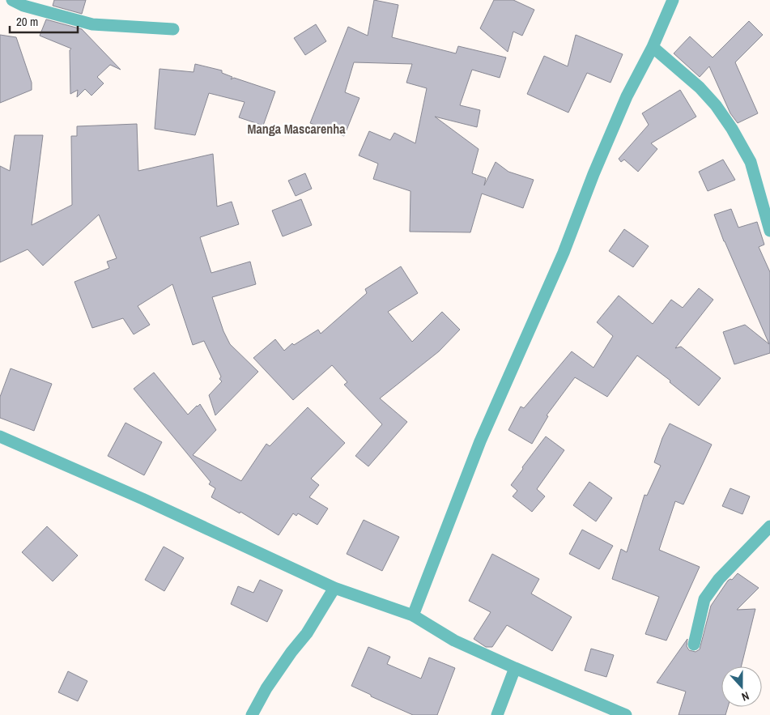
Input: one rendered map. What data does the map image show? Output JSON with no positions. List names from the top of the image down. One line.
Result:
{"districts":["Manga Mascarenha"],"scale_bar":"20 m","north":"bottom"}
